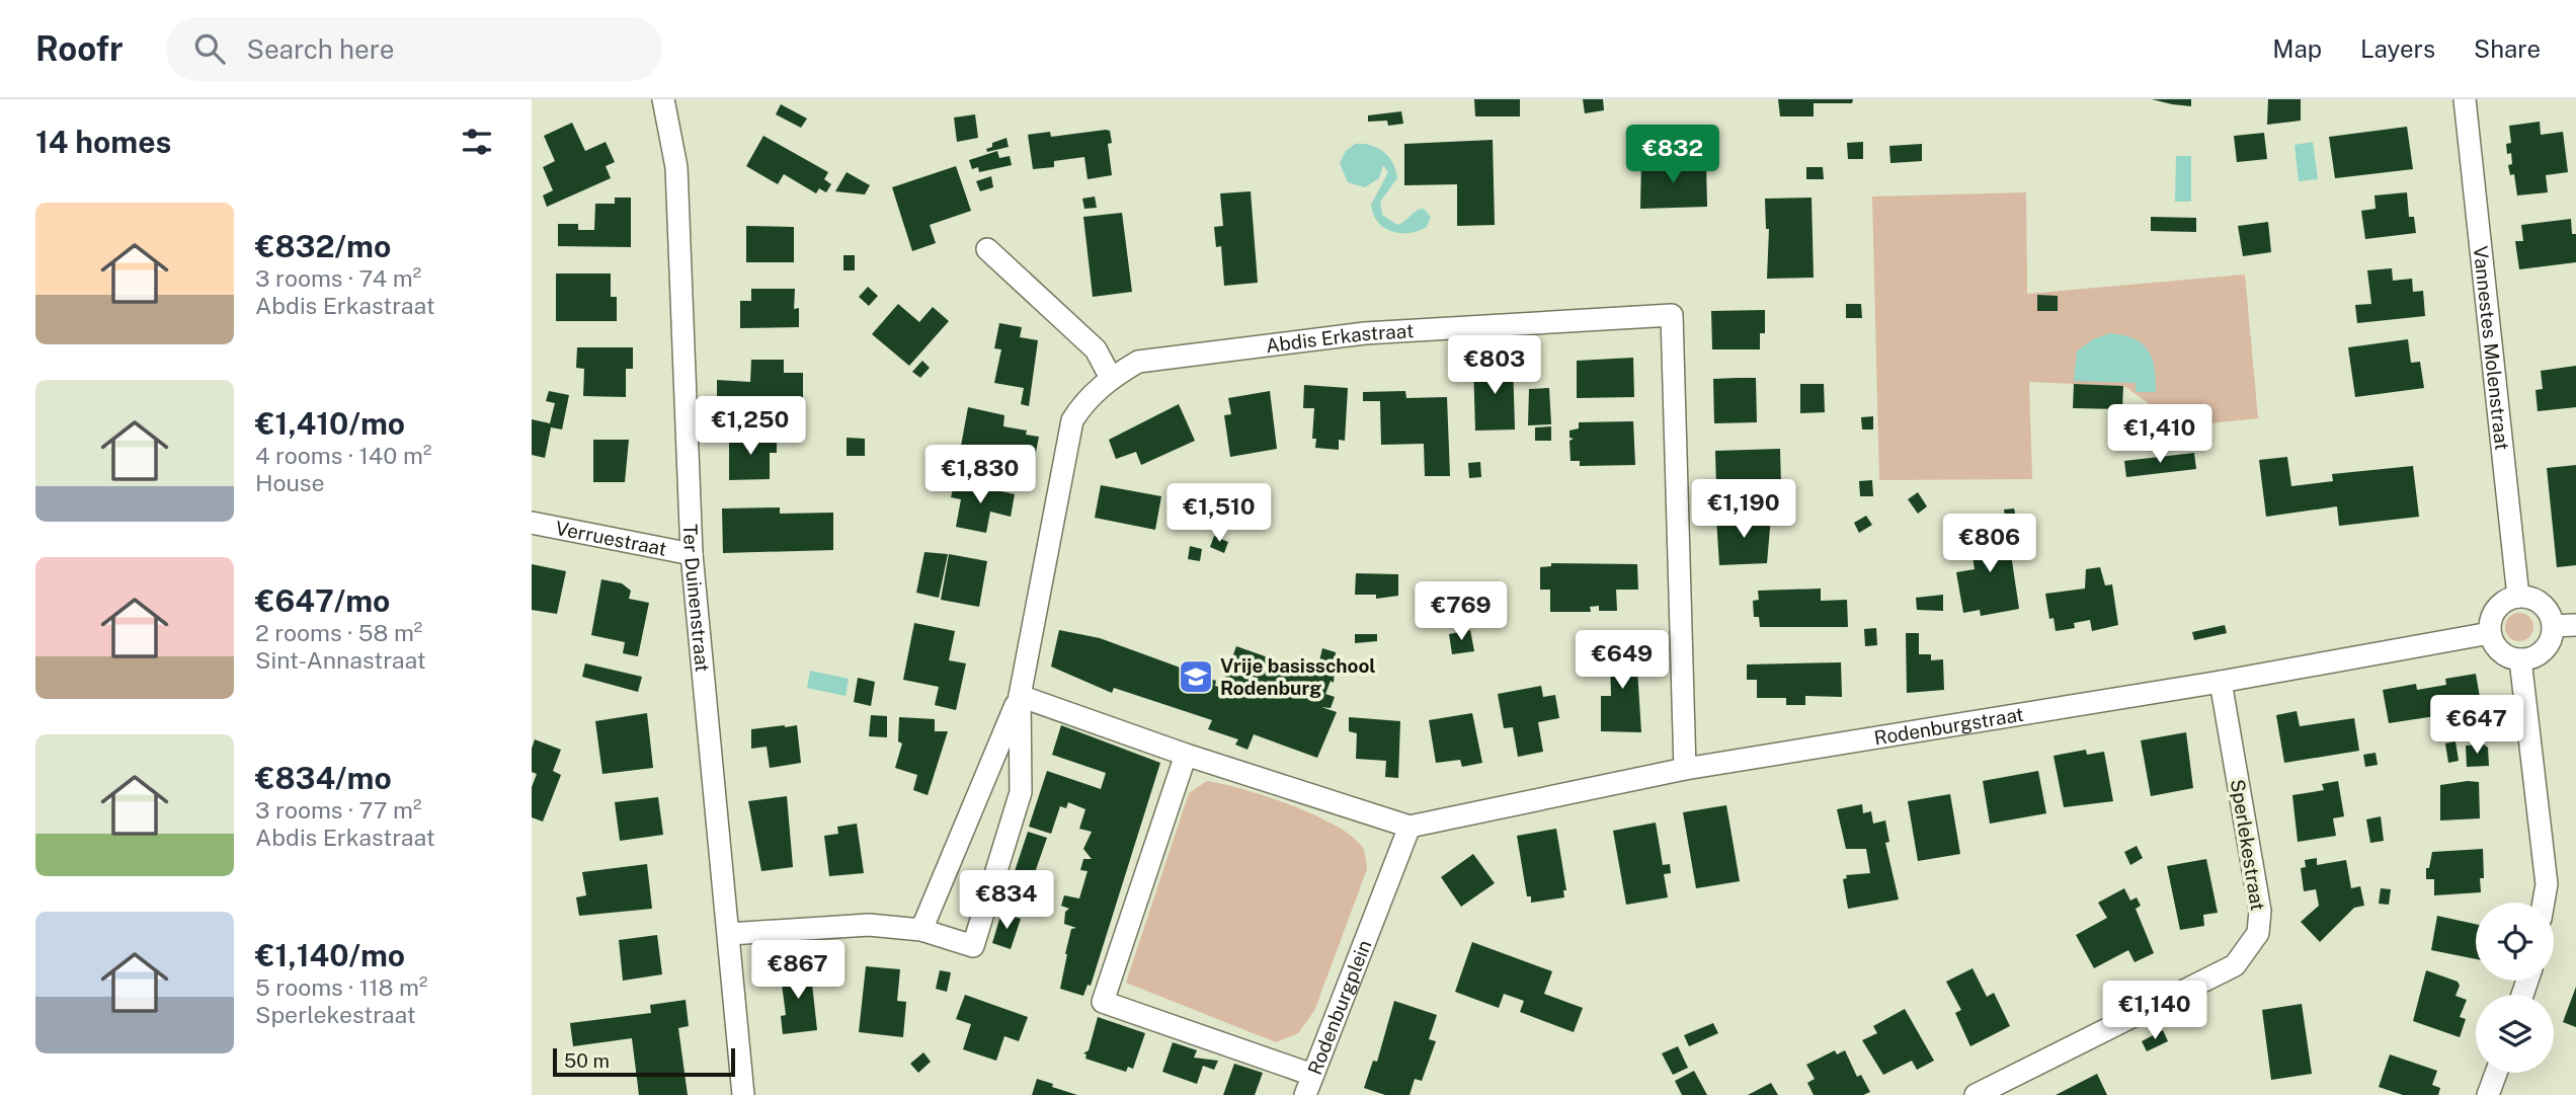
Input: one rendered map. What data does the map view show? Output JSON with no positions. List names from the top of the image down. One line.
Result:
{"streets":{"street":["Abdis Erkastraat","Vannestes Molenstraat","Verruestraat","Ter Duinenstraat","Rodenburgstraat","Sperlekestraat","Rodenburgplein"]},"crossings":[["Abdis Erkastraat","Ter Duinenstraat"],["Abdis Erkastraat","Rodenburgstraat"],["Vannestes Molenstraat","Rodenburgstraat"],["Verruestraat","Ter Duinenstraat"],["Rodenburgstraat","Sperlekestraat"],["Rodenburgstraat","Rodenburgplein"]],"places":{"school or university":["Vrije basisschool Rodenburg"]},"scale_bar":"50 m","page":{"header":"Roofr","search":"Search here","nav":["Map","Layers","Share"],"heading":"14 homes","price":["€832","€803","€1,250","€1,410","€1,830","€1,190","€1,510","€806","€769","€649","€647","€834","€867","€1,140"],"list":[{"name":"€832/mo","note":"3 rooms · 74 m² · Abdis Erkastraat"},{"name":"€1,410/mo","note":"4 rooms · 140 m² · House"},{"name":"€647/mo","note":"2 rooms · 58 m² · Sint-Annastraat"},{"name":"€834/mo","note":"3 rooms · 77 m² · Abdis Erkastraat"},{"name":"€1,140/mo","note":"5 rooms · 118 m² · Sperlekestraat"}],"scale":"50 m"}}
